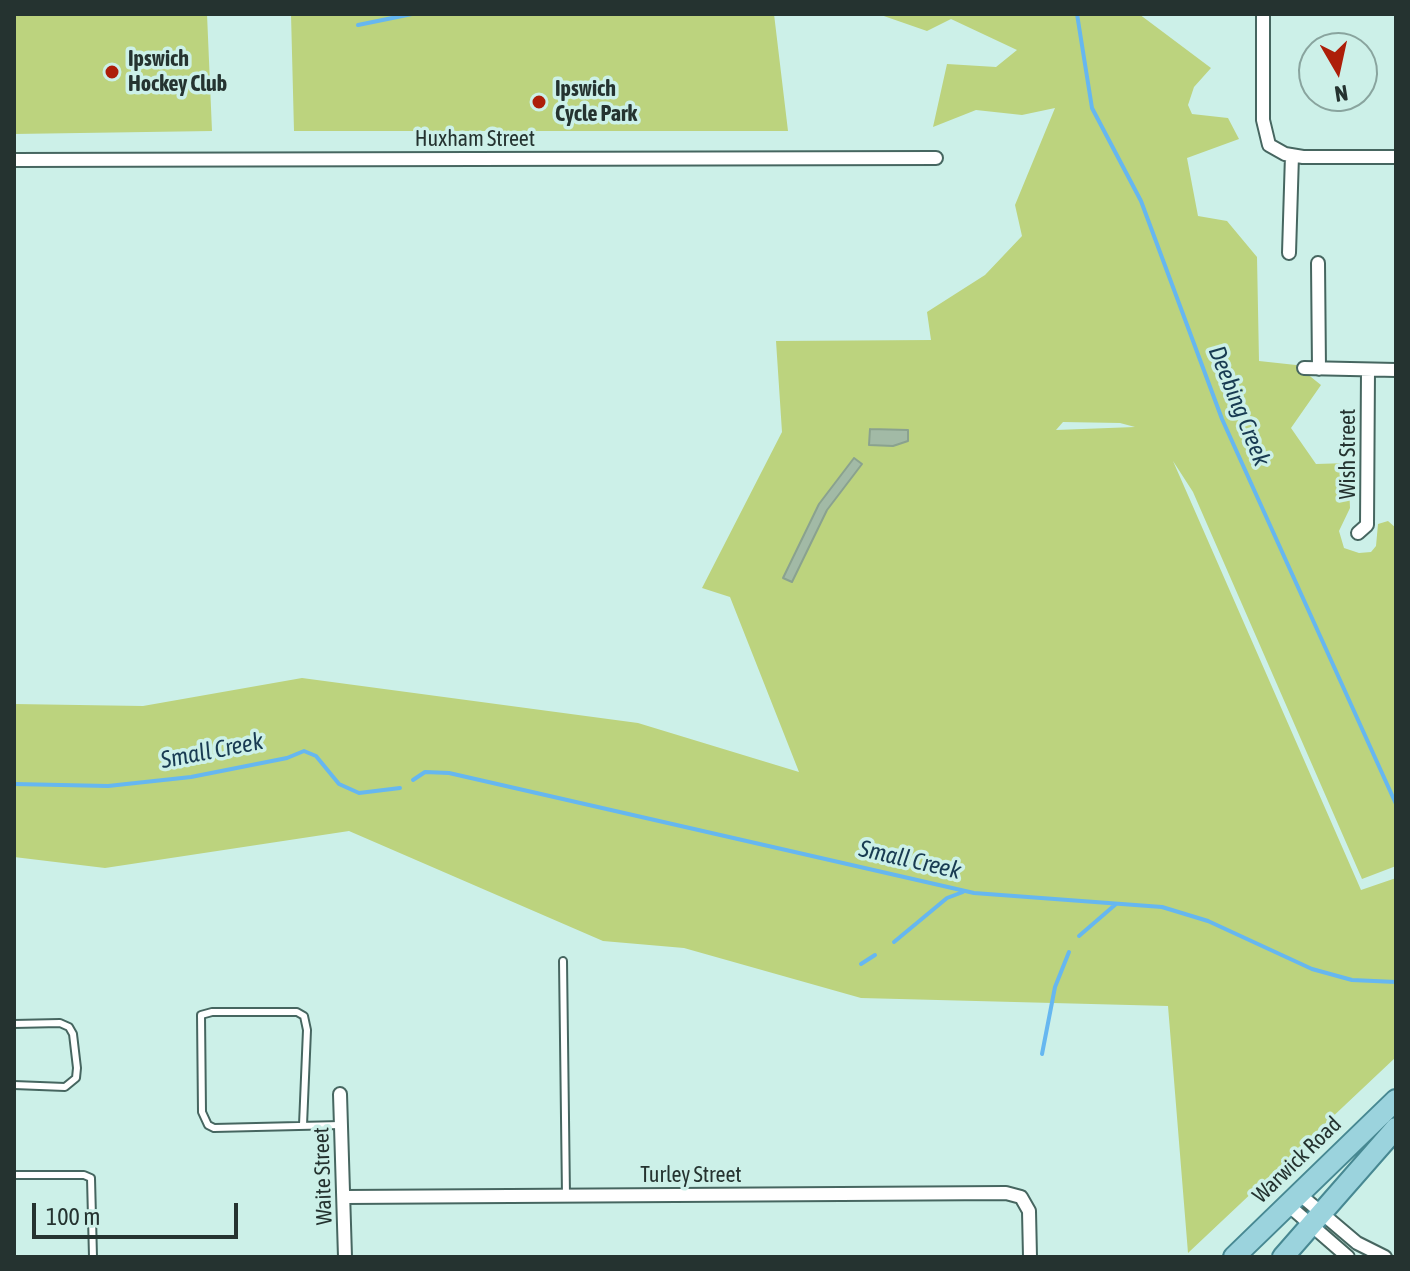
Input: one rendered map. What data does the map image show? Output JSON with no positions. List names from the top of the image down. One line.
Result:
{"streets":{"main road":["Warwick Road"],"street":["Huxham Street","Wish Street","Turley Street","Waite Street"]},"crossings":[["Turley Street","Waite Street"]],"water":["Deebing Creek","Small Creek"],"places":["Ipswich Hockey Club","Ipswich Cycle Park"],"scale_bar":"100 m","north":"bottom"}
